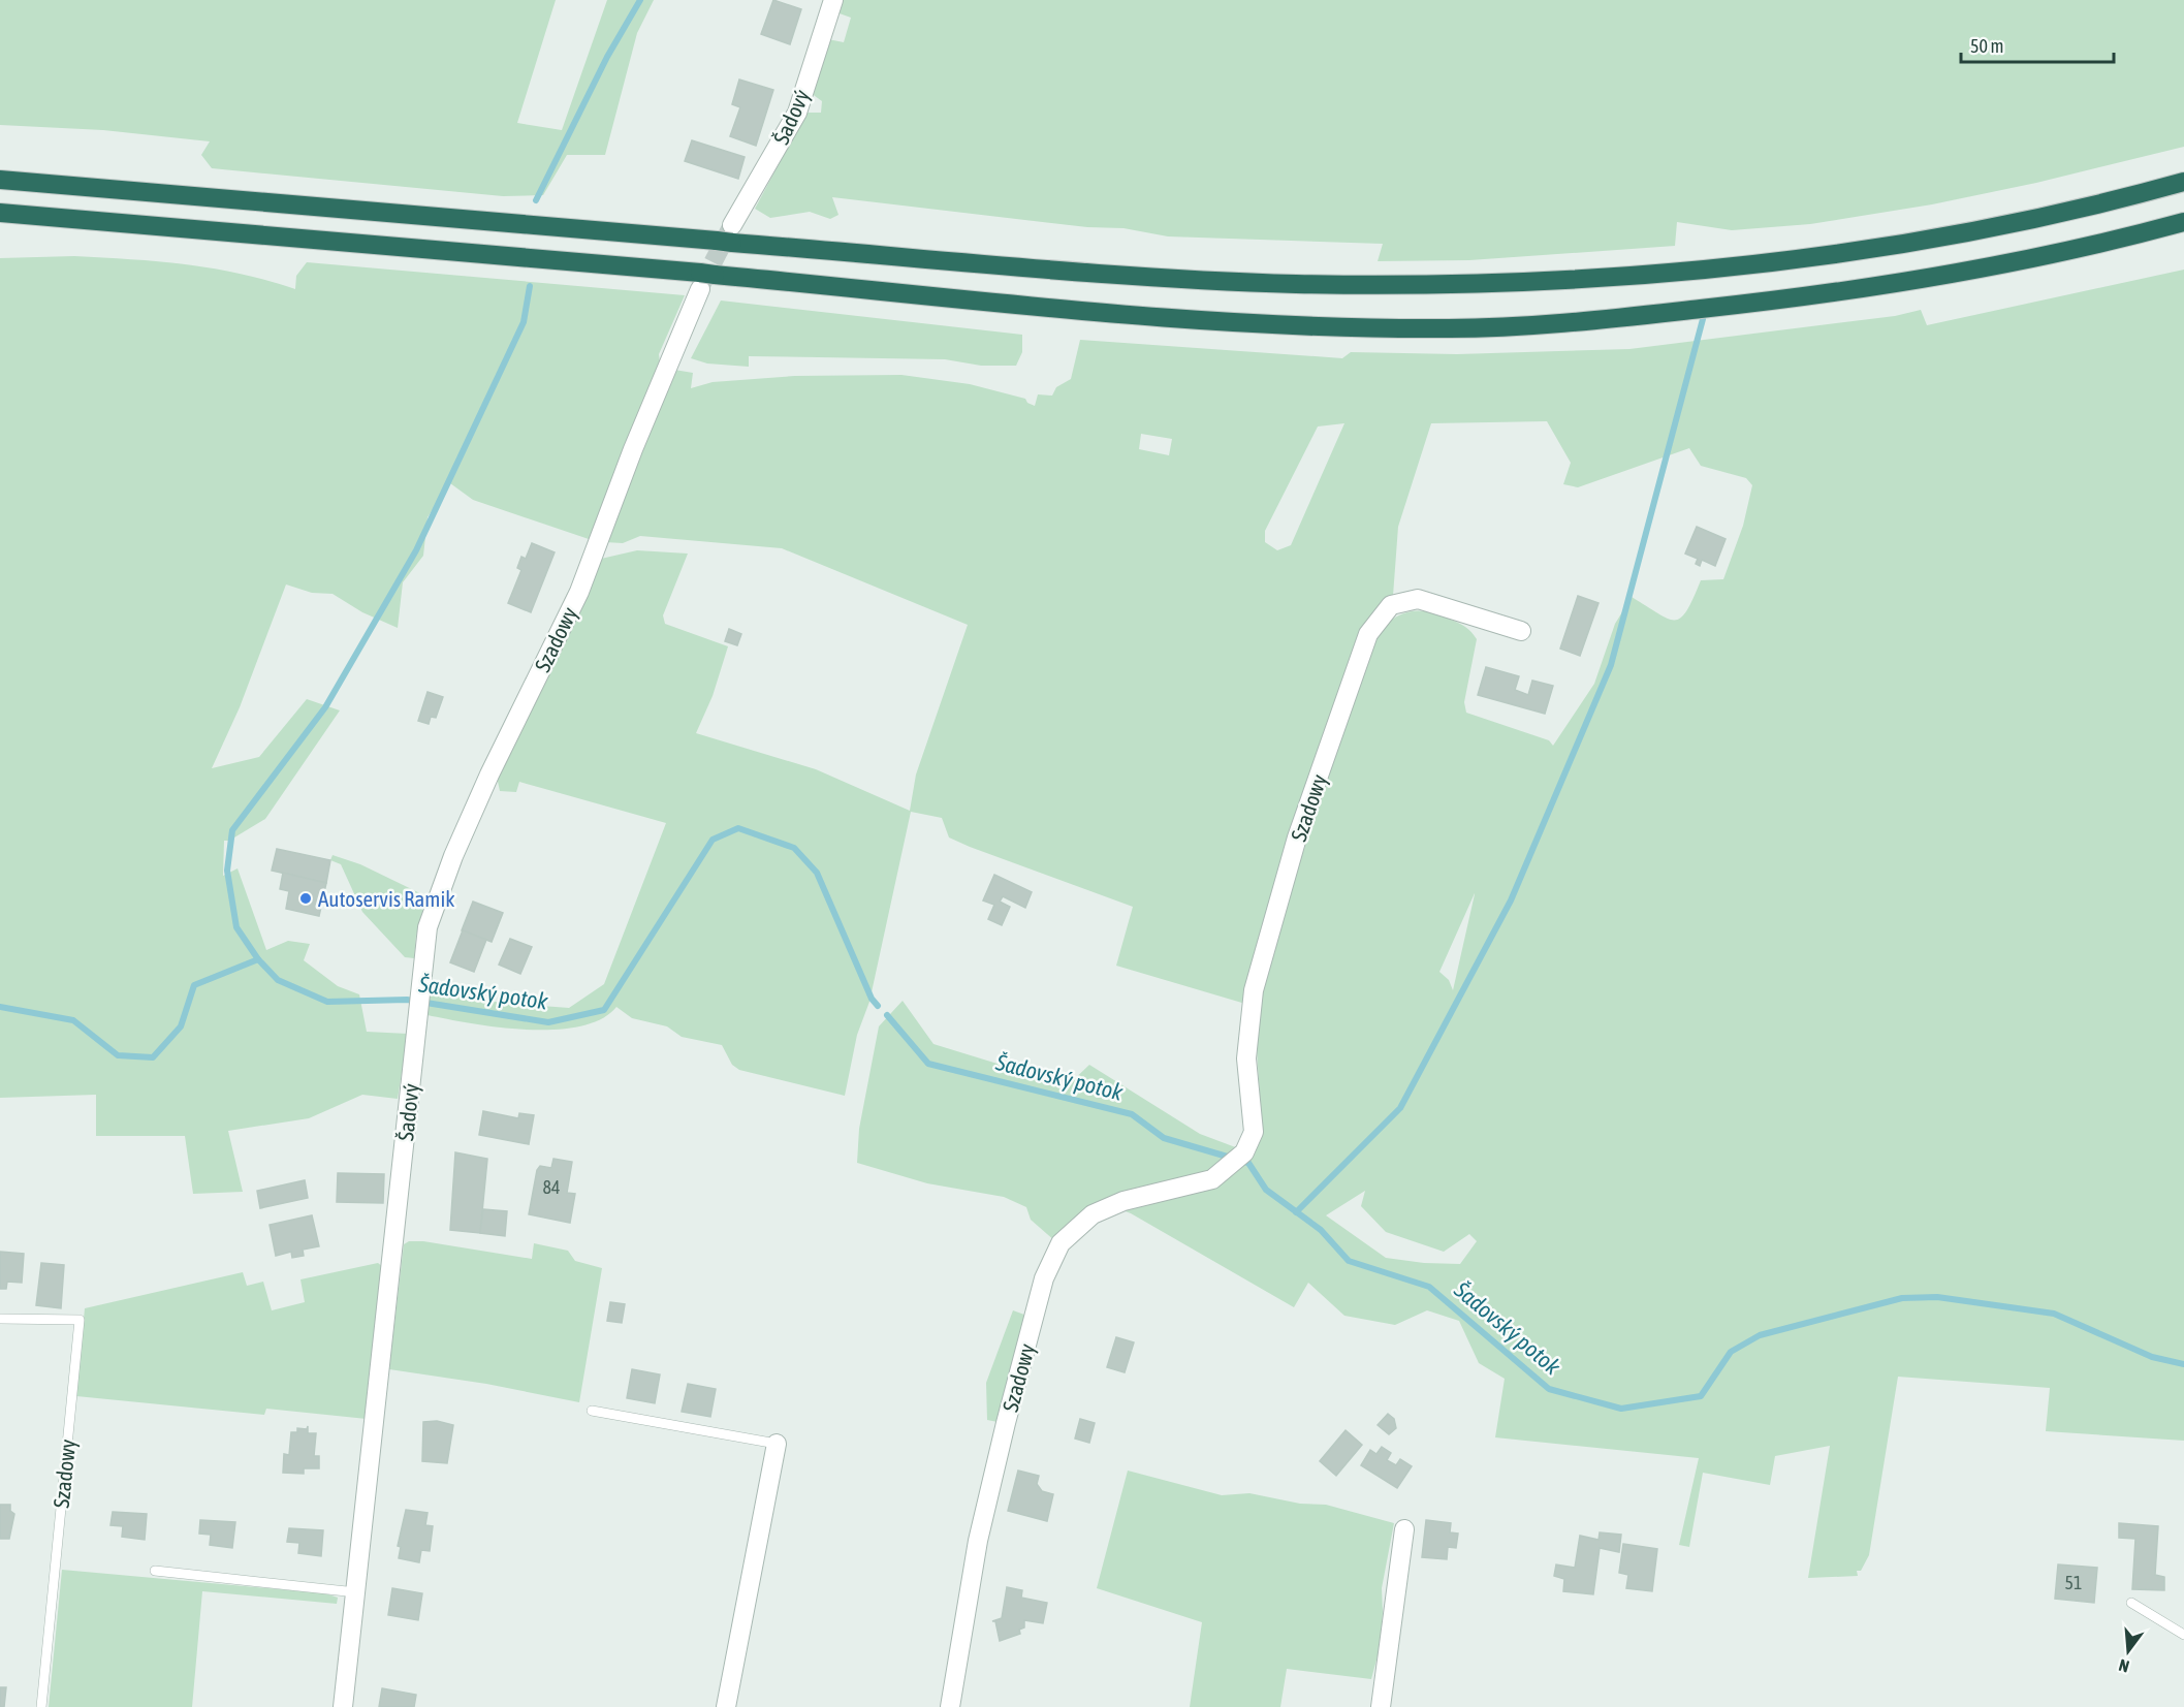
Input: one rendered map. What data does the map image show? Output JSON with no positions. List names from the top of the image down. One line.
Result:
{"streets":{"street":["Šadový","Szadowy"]},"crossings":[["Šadový","Szadowy"]],"water":["Šadovský potok"],"places":["Autoservis Ramik"],"house_numbers":["84","51"],"scale_bar":"50 m","north":"bottom"}
